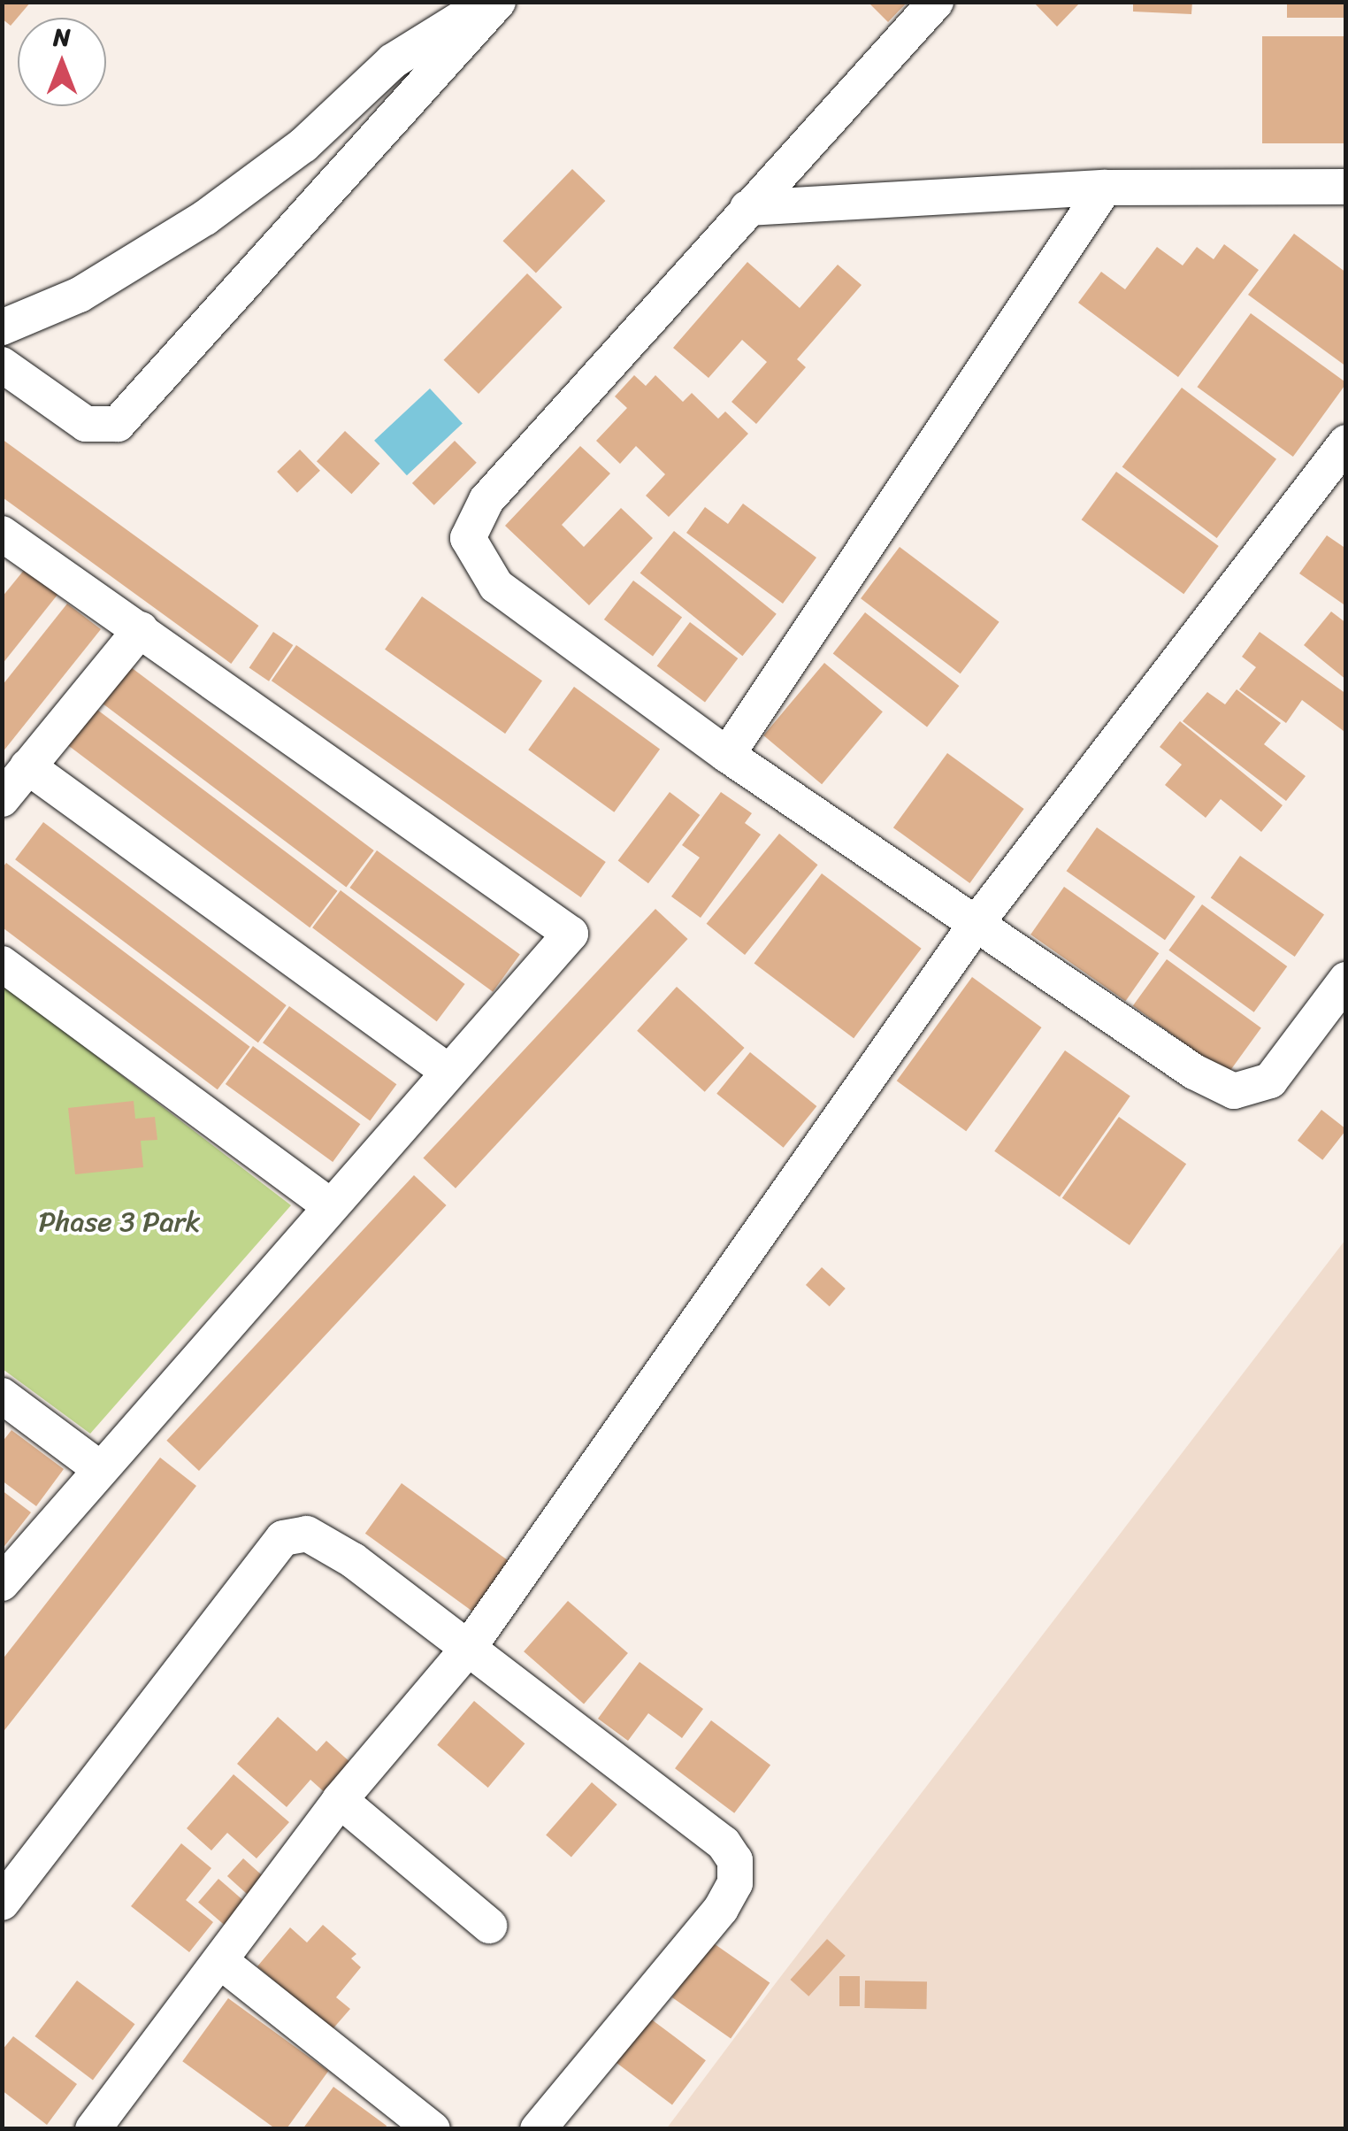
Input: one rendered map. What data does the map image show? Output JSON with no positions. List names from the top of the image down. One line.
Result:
{"parks":["Phase 3 Park"],"north":"top"}
